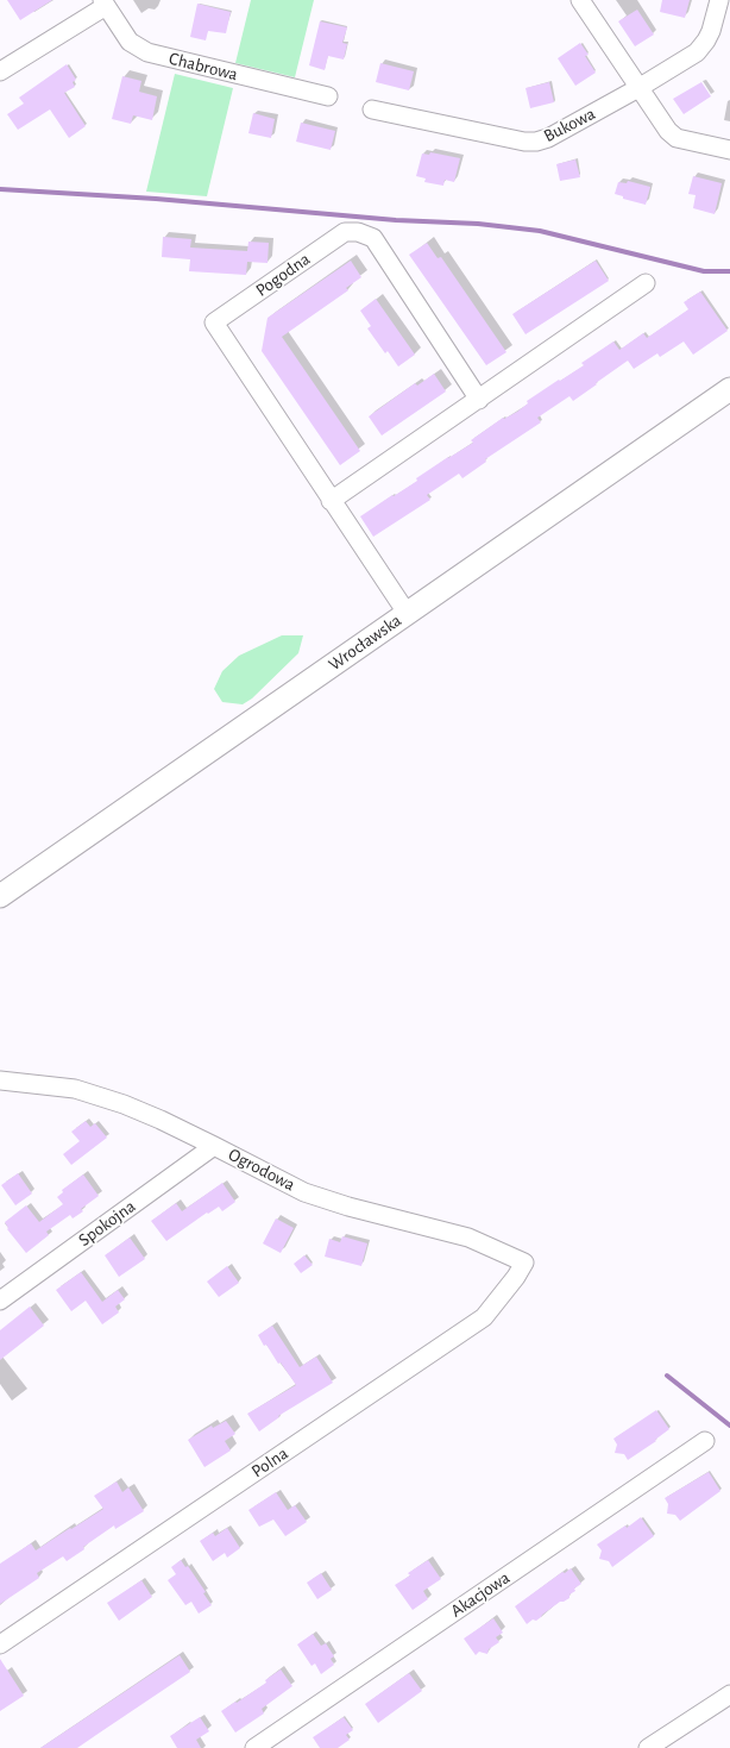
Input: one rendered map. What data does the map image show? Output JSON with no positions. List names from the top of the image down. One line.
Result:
{"streets":{"street":["Chabrowa","Bukowa","Pogodna","Wrocławska","Ogrodowa","Spokojna","Polna","Akacjowa"]},"crossings":[["Pogodna","Wrocławska"],["Ogrodowa","Spokojna"],["Ogrodowa","Polna"]]}
